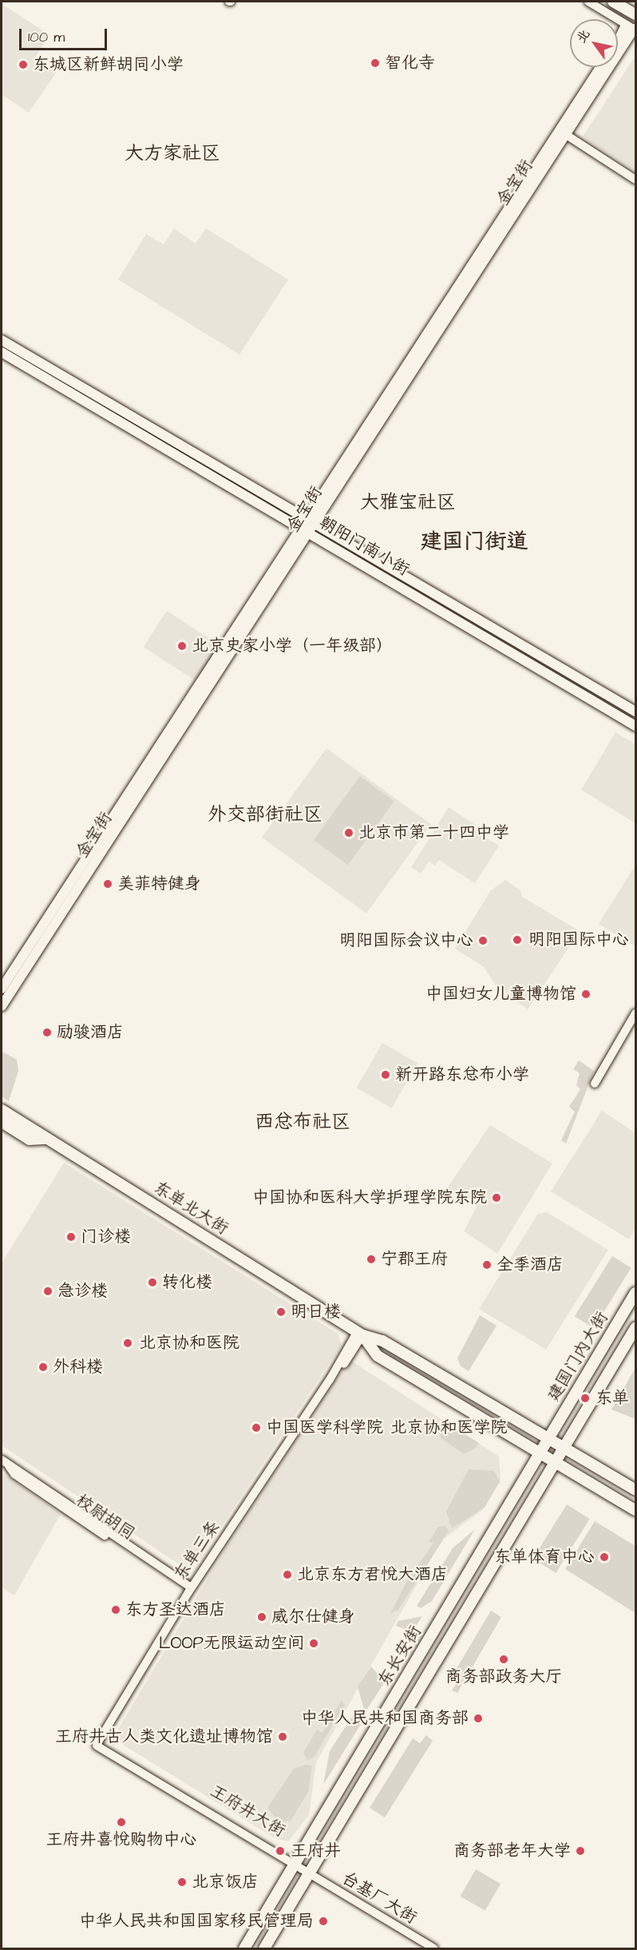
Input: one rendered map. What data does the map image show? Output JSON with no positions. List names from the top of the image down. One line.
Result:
{"streets":{"main road":["金宝街","朝阳门南小街","东单北大街","建国门内大街","东长安街"],"street":["校尉胡同","东单三条","王府井大街","台基厂大街"]},"crossings":[["金宝街","朝阳门南小街"],["东单北大街","建国门内大街"],["东单北大街","东单三条"],["东单北大街","东长安街"],["建国门内大街","东长安街"],["校尉胡同","东单三条"],["东单三条","王府井大街"],["东长安街","王府井大街"],["东长安街","台基厂大街"],["王府井大街","台基厂大街"]],"districts":["大方家社区","大雅宝社区","建国门街道","外交部街社区","西总布社区"],"places":["智化寺","东城区新鲜胡同小学","北京史家小学（一年级部）","北京市第二十四中学","美菲特健身","明阳国际中心","明阳国际会议中心","中国妇女儿童博物馆","励骏酒店","新开路东总布小学","中国协和医科大学护理学院东院","门诊楼","宁郡王府","全季酒店","转化楼","急诊楼","明日楼","北京协和医院","外科楼","东单","中国医学科学院 北京协和医学院","东单体育中心","北京东方君悦大酒店","东方圣达酒店","威尔仕健身","LOOP无限运动空间","商务部政务大厅","中华人民共和国商务部","王府井古人类文化遗址博物馆","王府井喜悦购物中心","王府井","商务部老年大学","北京饭店","中华人民共和国国家移民管理局"],"scale_bar":"100 m","north":"top left"}
